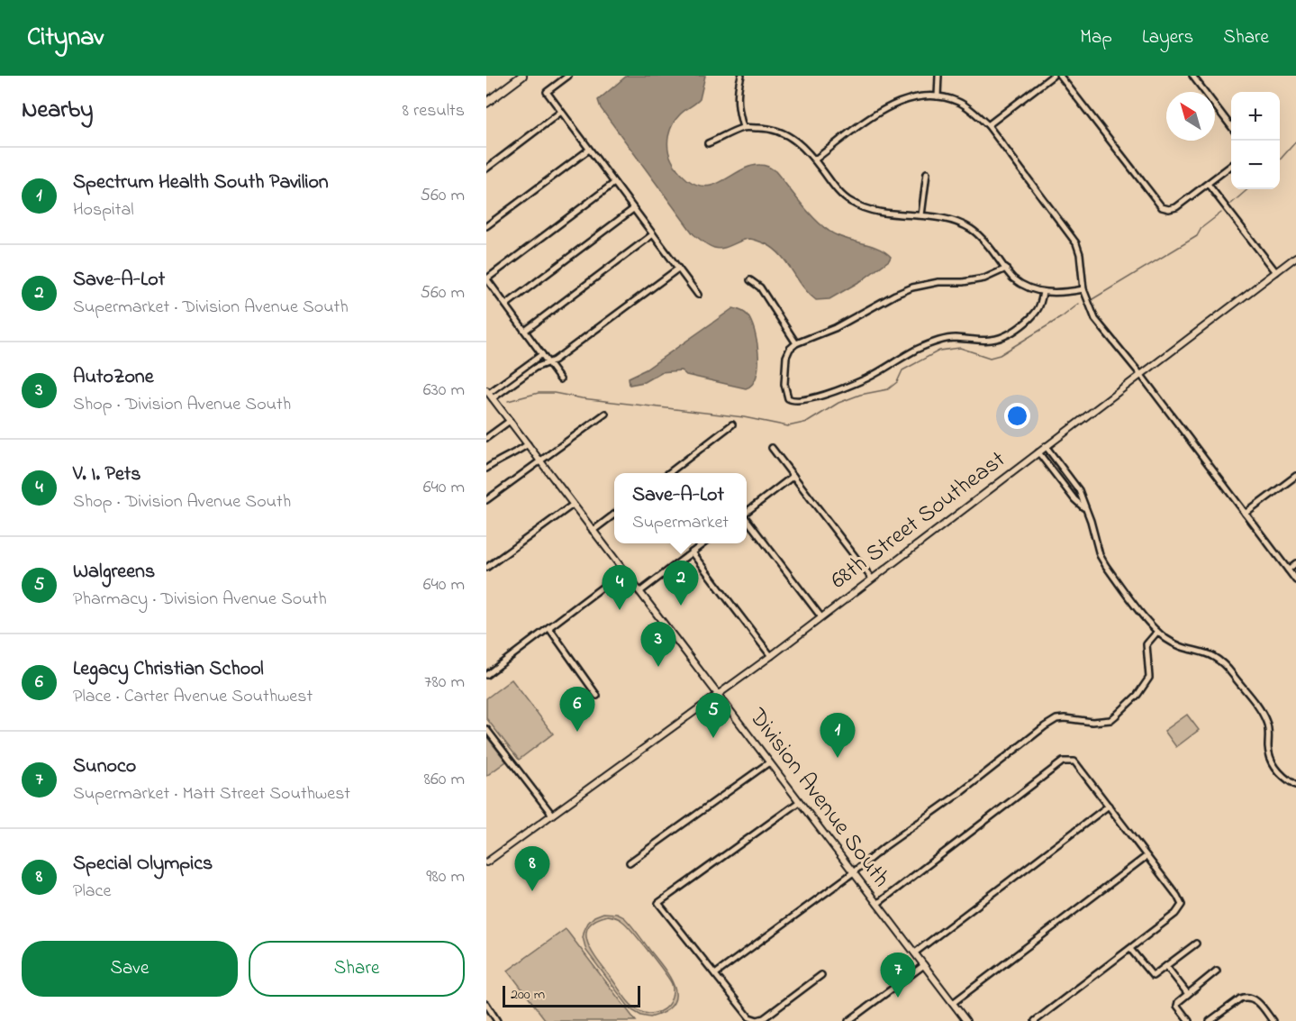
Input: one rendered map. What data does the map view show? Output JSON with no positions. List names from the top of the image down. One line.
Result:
{"streets":{"main road":["68th Street Southeast","Division Avenue South"]},"crossings":[["68th Street Southeast","Division Avenue South"]],"scale_bar":"200 m","north":"top left","page":{"header":"Citynav","nav":["Map","Layers","Share"],"heading":["Nearby","8 results"],"map_buttons":["+","−"],"list":[{"mark":"1","name":"Spectrum Health South Pavilion","note":"Hospital","value":"560 m"},{"mark":"2","name":"Save-A-Lot","note":"Supermarket · Division Avenue South","value":"560 m"},{"mark":"3","name":"AutoZone","note":"Shop · Division Avenue South","value":"630 m"},{"mark":"4","name":"V. I. Pets","note":"Shop · Division Avenue South","value":"640 m"},{"mark":"5","name":"Walgreens","note":"Pharmacy · Division Avenue South","value":"640 m"},{"mark":"6","name":"Legacy Christian School","note":"Place · Carter Avenue Southwest","value":"780 m"},{"mark":"7","name":"Sunoco","note":"Supermarket · Matt Street Southwest","value":"860 m"},{"mark":"8","name":"Special Olympics","note":"Place","value":"980 m"}],"popup":["Save-A-Lot","Supermarket"],"pins":["2","4","3","6","5","1","8","7"],"buttons":["Save","Share"],"scale":"200 m"}}
